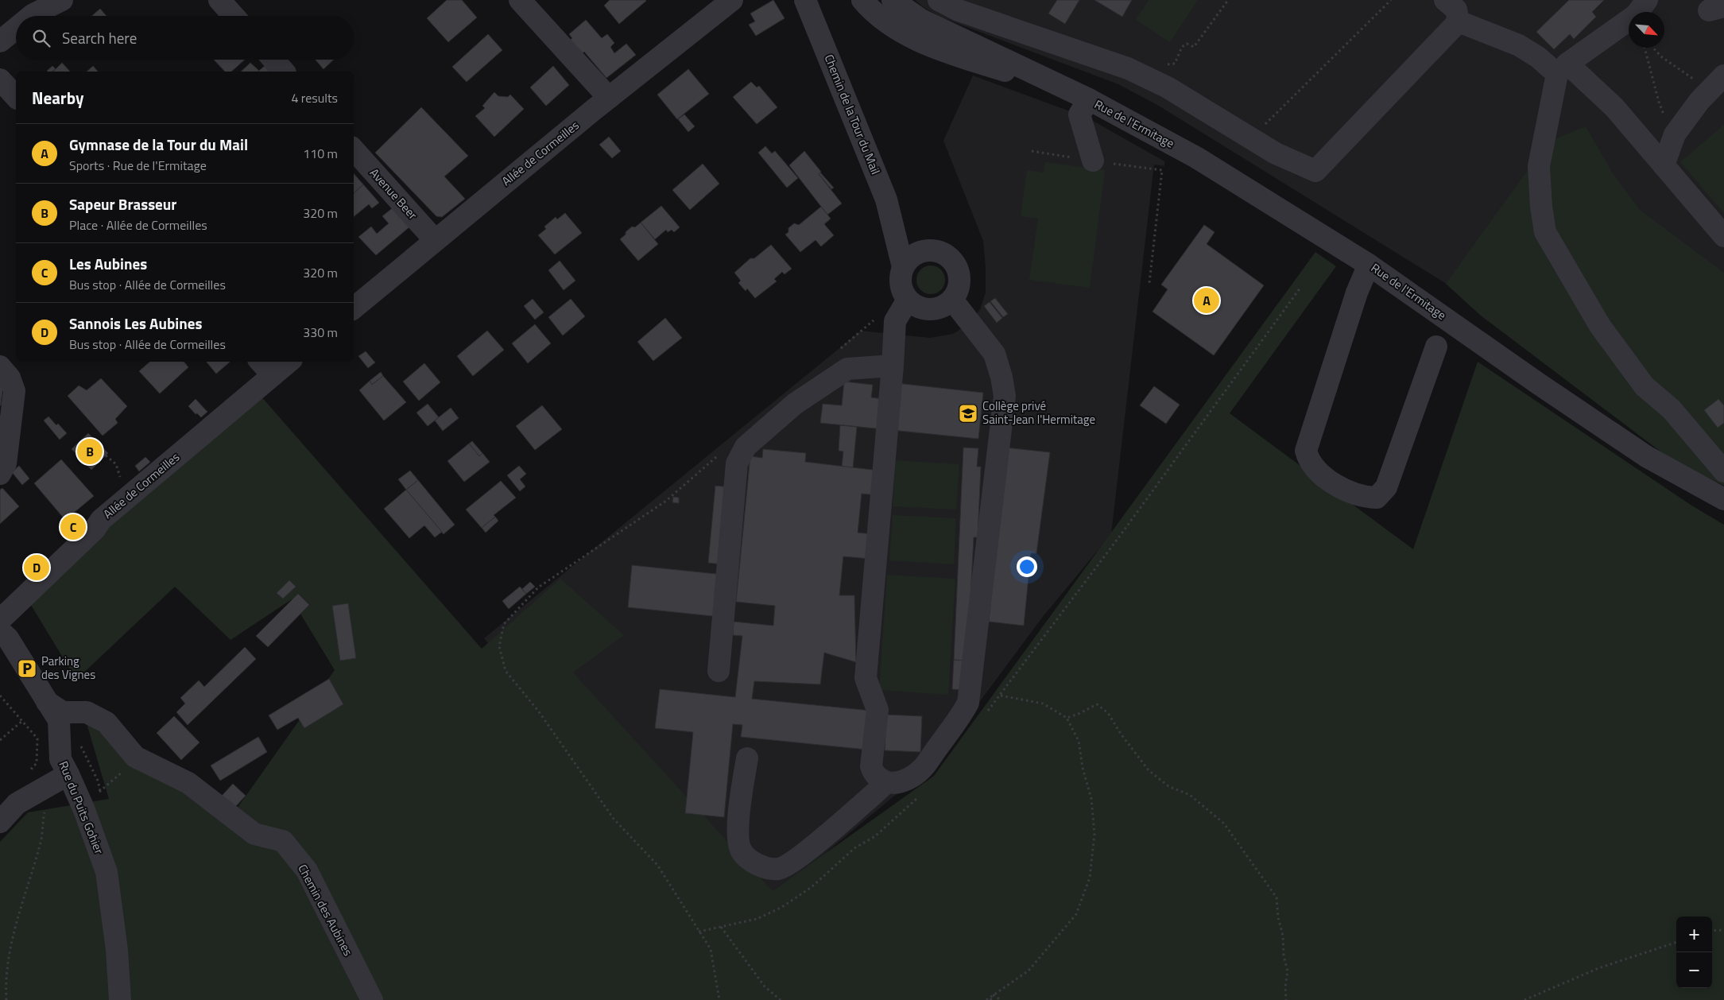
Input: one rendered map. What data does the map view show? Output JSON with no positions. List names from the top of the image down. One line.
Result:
{"streets":{"street":["Chemin de la Tour du Mail","Rue de l'Ermitage","Allée de Cormeilles","Avenue Beer","Rue du Puits Gohier","Chemin des Aubines"]},"crossings":[["Allée de Cormeilles","Avenue Beer"],["Rue du Puits Gohier","Chemin des Aubines"]],"places":{"school or university":["Collège privé Saint-Jean l'Hermitage"],"parking":["Parking des Vignes"]},"north":"bottom right","page":{"search":"Search here","heading":["Nearby","4 results"],"list":[{"mark":"A","name":"Gymnase de la Tour du Mail","note":"Sports · Rue de l'Ermitage","value":"110 m"},{"mark":"B","name":"Sapeur Brasseur","note":"Place · Allée de Cormeilles","value":"320 m"},{"mark":"C","name":"Les Aubines","note":"Bus stop · Allée de Cormeilles","value":"320 m"},{"mark":"D","name":"Sannois Les Aubines","note":"Bus stop · Allée de Cormeilles","value":"330 m"}],"pins":["A","B","C","D"],"map_buttons":["+","−"]}}
